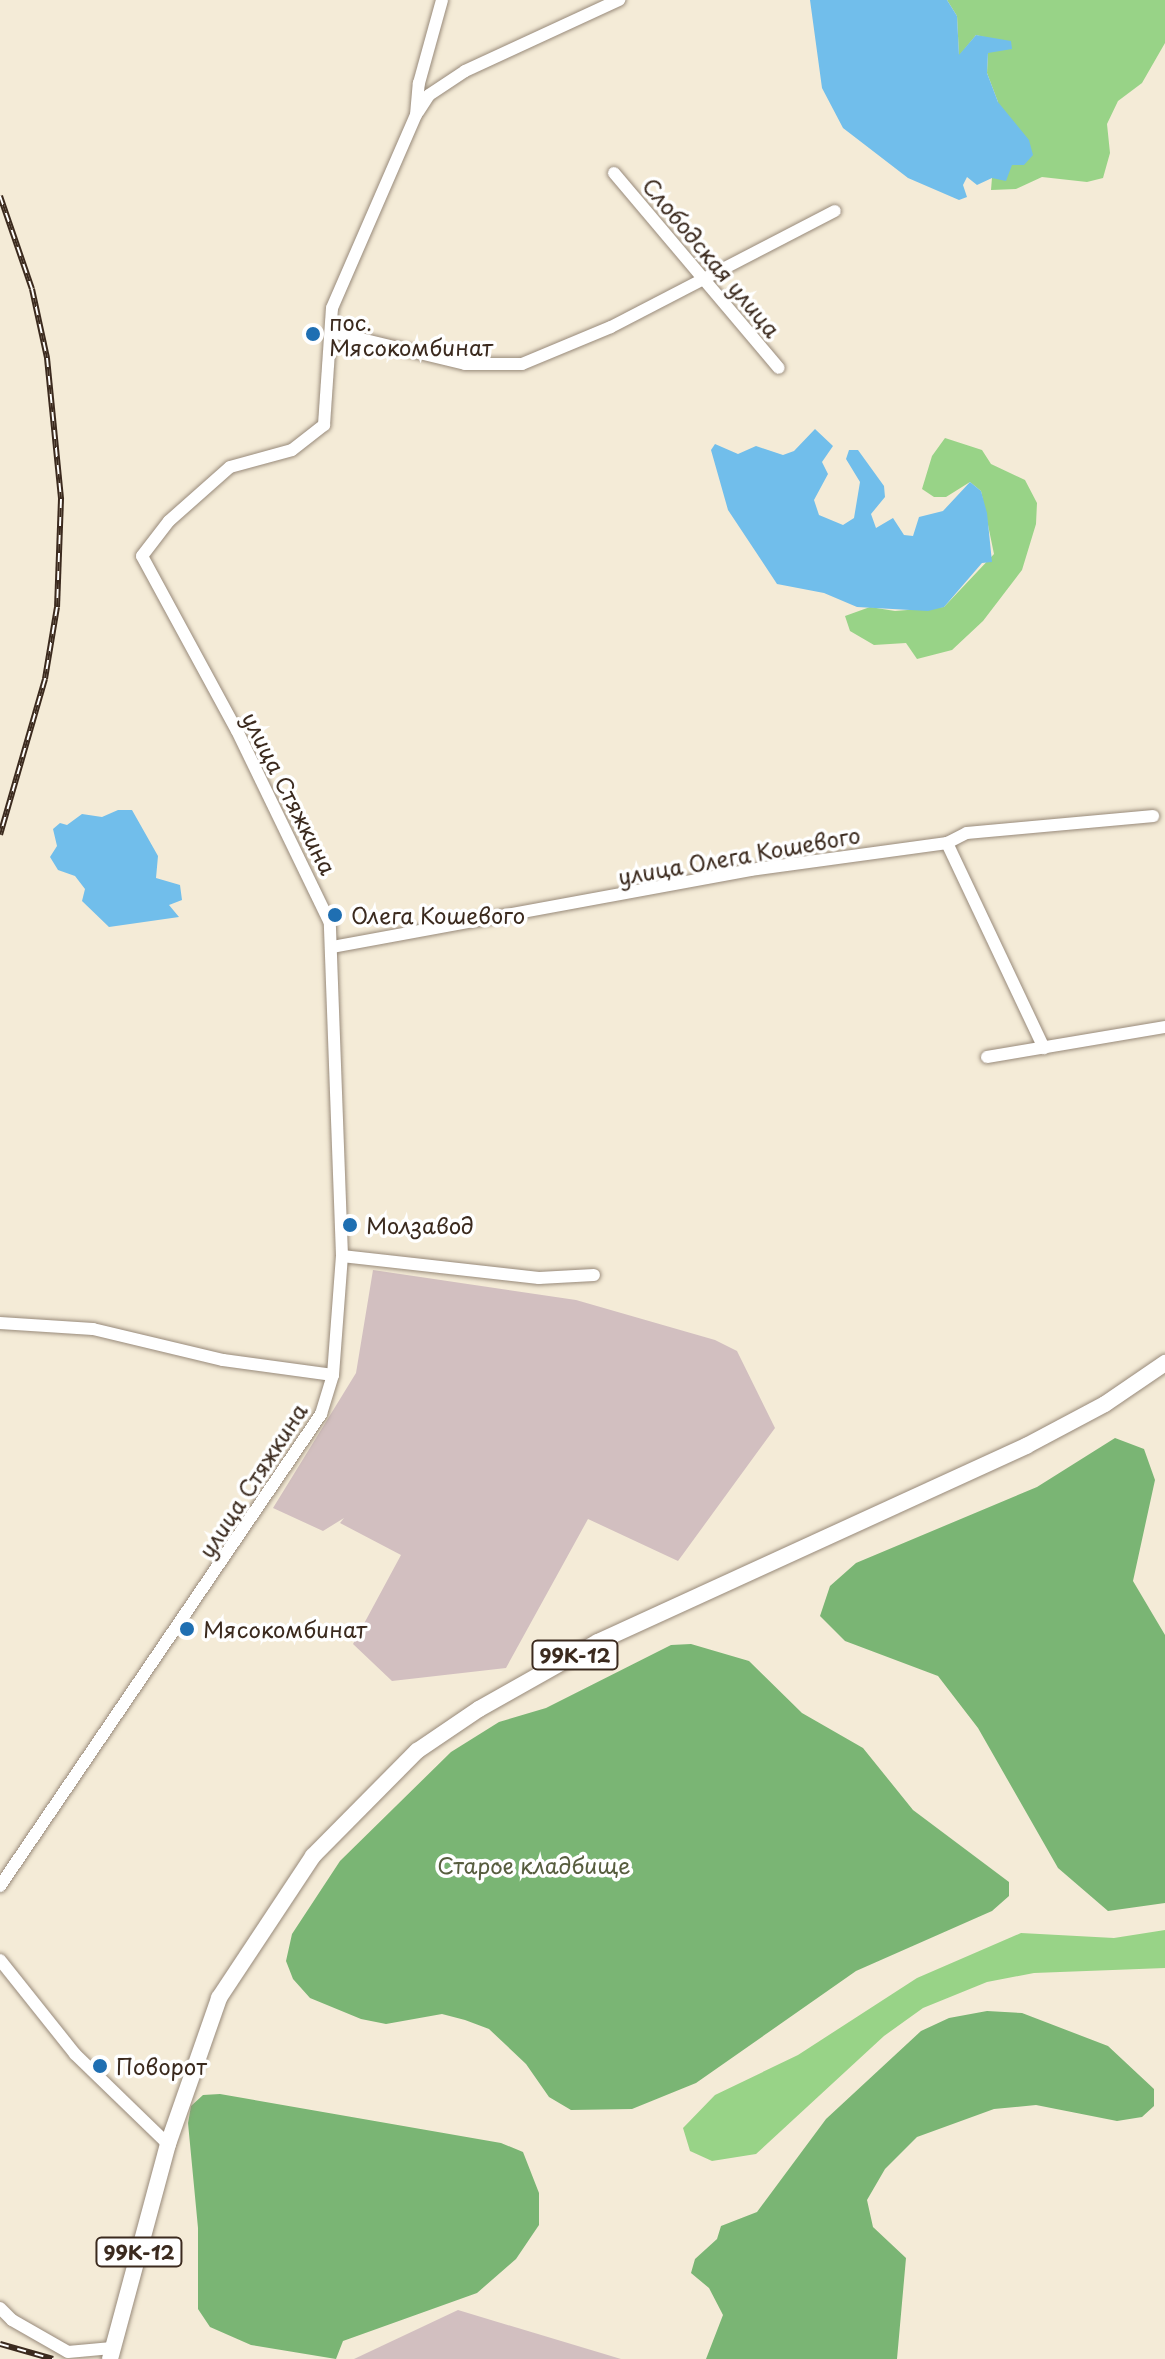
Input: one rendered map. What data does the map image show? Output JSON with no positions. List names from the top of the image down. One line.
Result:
{"streets":{"main road":["99К-12"],"street":["Слободская улица","улица Стяжкина","улица Олега Кошевого"]},"crossings":[["улица Стяжкина","улица Олега Кошевого"]],"parks":["Старое кладбище"],"places":["пос. Мясокомбинат","Олега Кошевого","Молзавод","Мясокомбинат","Поворот"]}
